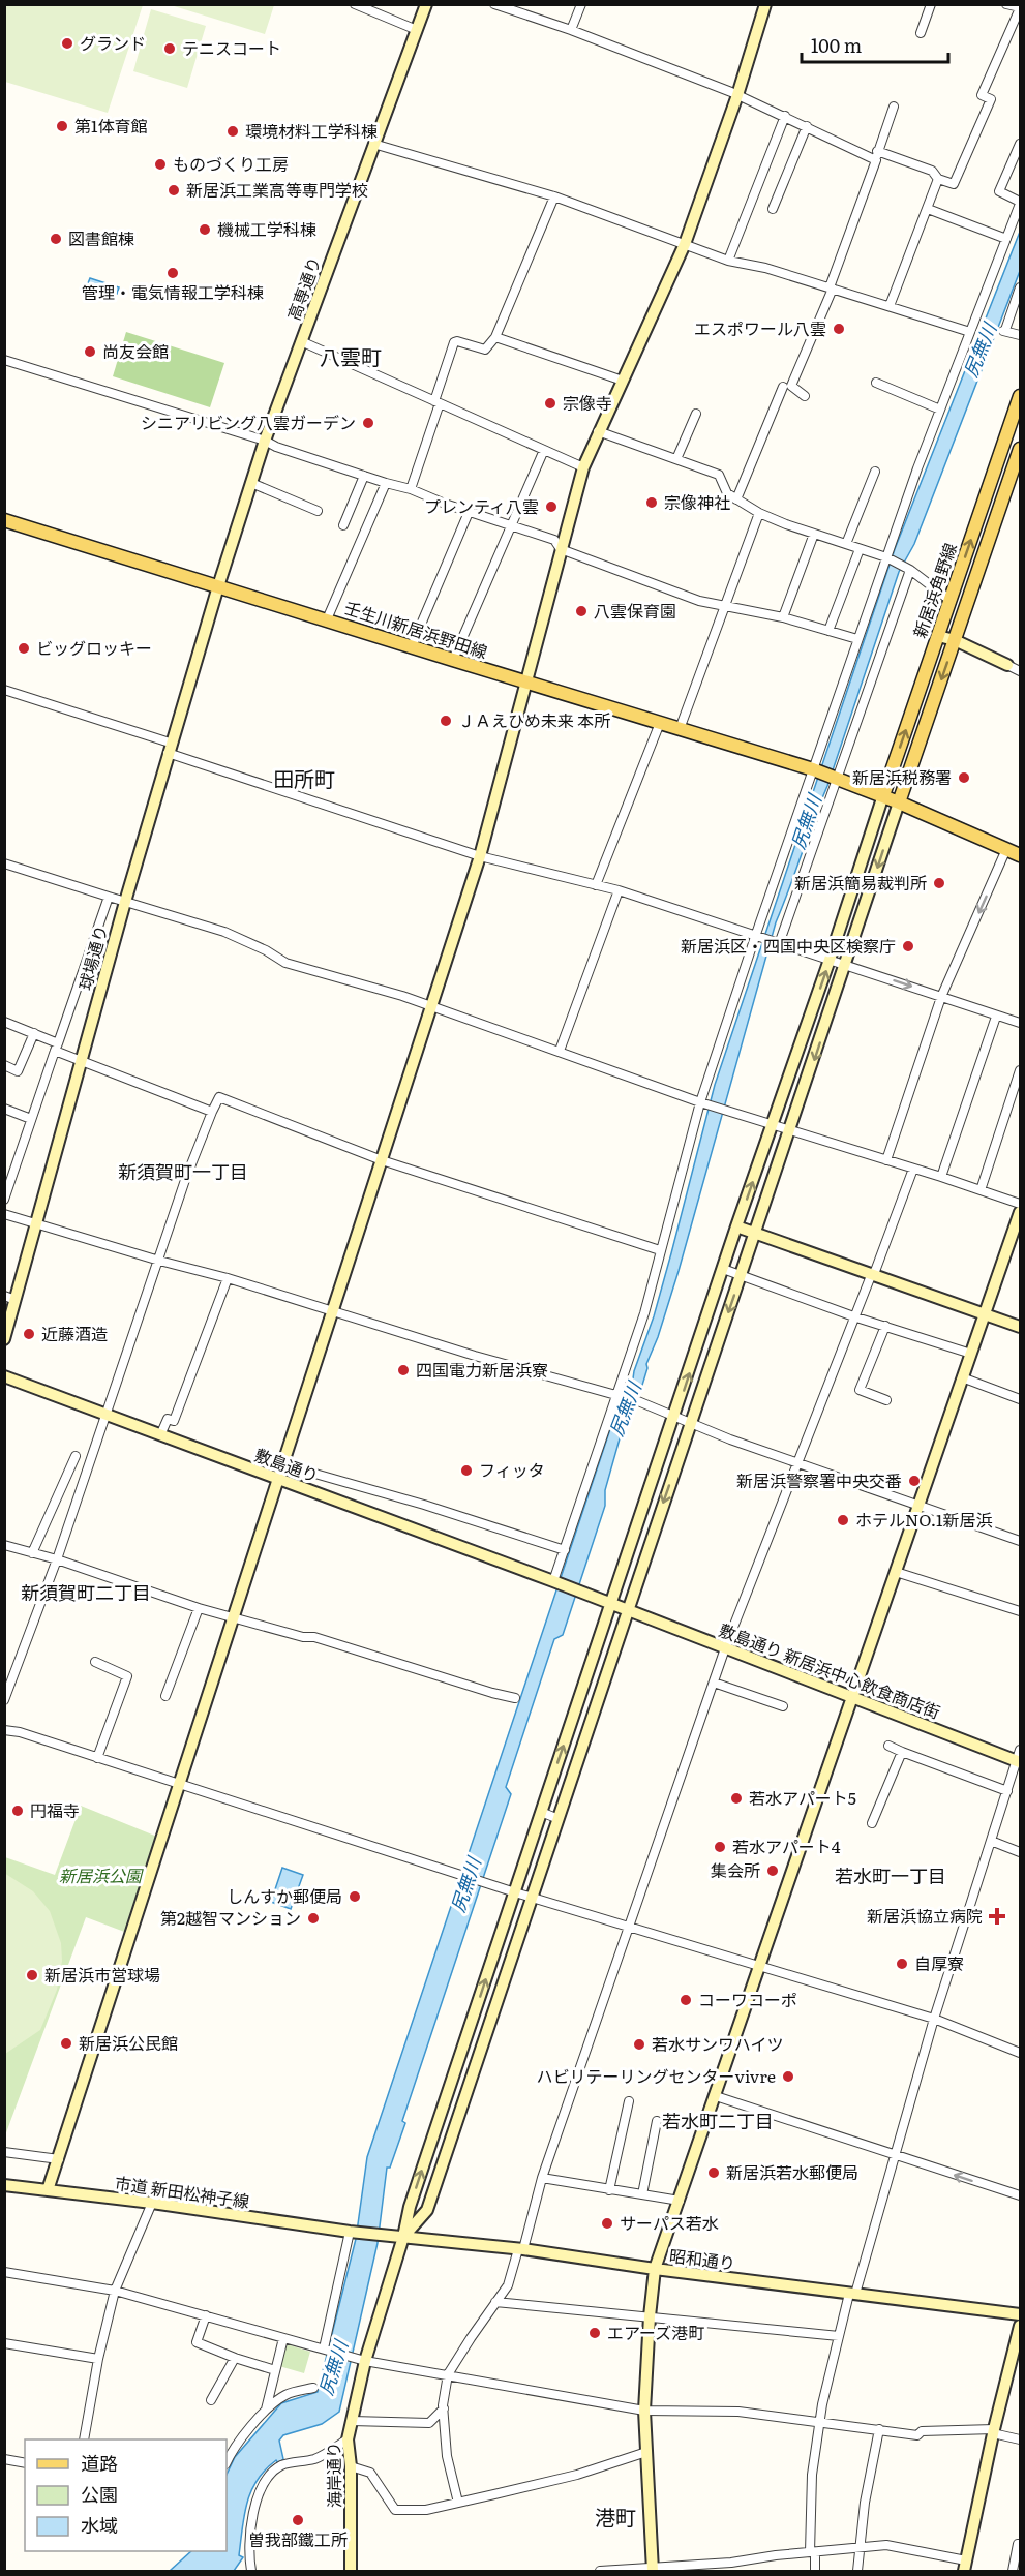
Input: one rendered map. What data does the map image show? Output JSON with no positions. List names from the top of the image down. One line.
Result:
{"streets":{"main road":["新居浜角野線","壬生川新居浜野田線"],"street":["高専通り","球場通り","敷島通り","敷島通り 新居浜中心飲食商店街","市道 新田松神子線","昭和通り","海岸通り"]},"crossings":[["高専通り","壬生川新居浜野田線"],["高専通り","球場通り"],["新居浜角野線","海岸通り"],["壬生川新居浜野田線","球場通り"],["敷島通り","海岸通り"],["市道 新田松神子線","昭和通り"],["昭和通り","海岸通り"]],"districts":["八雲町","田所町","新須賀町一丁目","新須賀町二丁目","若水町一丁目","若水町二丁目","港町"],"water":["尻無川"],"parks":["新居浜公園"],"places":{"other":["グランド","テニスコート","第1体育館","環境材料工学科棟","ものづくり工房","新居浜工業高等専門学校","機械工学科棟","図書館棟","管理・電気情報工学科棟","エスポワール八雲","尚友会館","宗像寺","シニアリビング八雲ガーデン","宗像神社","プレンティ八雲","八雲保育園","ビッグロッキー","ＪＡえひめ未来 本所","新居浜税務署","新居浜簡易裁判所","新居浜区・四国中央区検察庁","近藤酒造","四国電力新居浜寮","フィッタ","新居浜警察署中央交番","ホテルNO.1新居浜","若水アパート5","円福寺","若水アパート4","集会所","しんすか郵便局","第2越智マンション","自厚寮","新居浜市営球場","コーワコーポ","新居浜公民館","若水サンワハイツ","ハビリテーリングセンターvivre","新居浜若水郵便局","サーパス若水","エアーズ港町","曽我部鐵工所"],"health":["新居浜協立病院"]},"legend":["道路","公園","水域"],"scale_bar":"100 m"}
